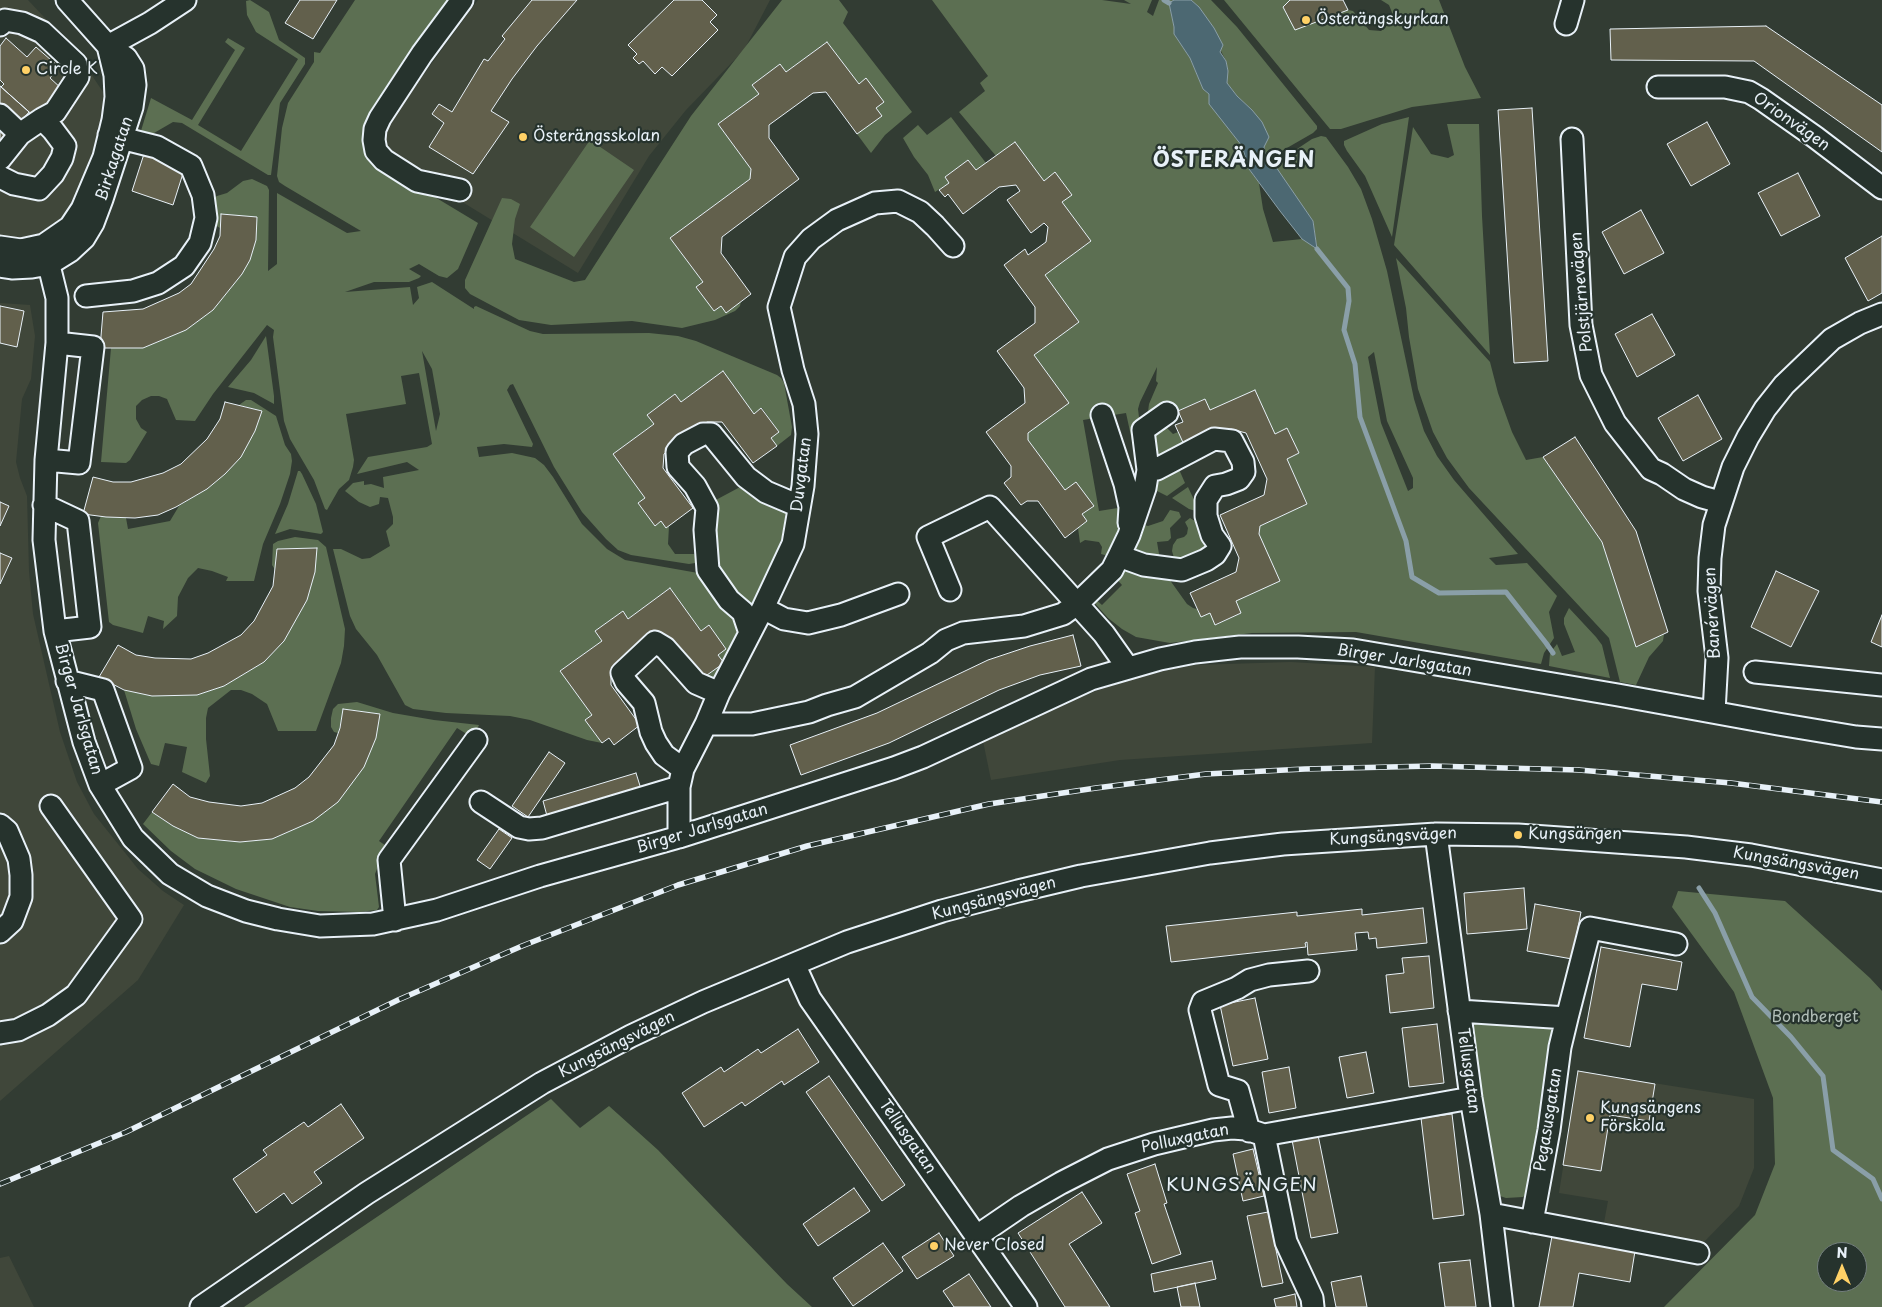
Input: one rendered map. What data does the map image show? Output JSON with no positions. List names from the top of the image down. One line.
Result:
{"streets":{"street":["Orionvägen","Birkagatan","Polstjärnevägen","Duvgatan","Banérvägen","Birger Jarlsgatan","Kungsängsvägen","Tellusgatan","Pegasusgatan","Polluxgatan"]},"crossings":[["Birkagatan","Birger Jarlsgatan"],["Polstjärnevägen","Banérvägen"],["Duvgatan","Birger Jarlsgatan"],["Banérvägen","Birger Jarlsgatan"],["Kungsängsvägen","Tellusgatan"],["Tellusgatan","Polluxgatan"]],"districts":["ÖSTERÄNGEN","KUNGSÄNGEN"],"parks":["Bondberget"],"places":["Österängskyrkan","Circle K","Österängsskolan","Kungsängen","Kungsängens Förskola","Never Closed"],"north":"top"}
